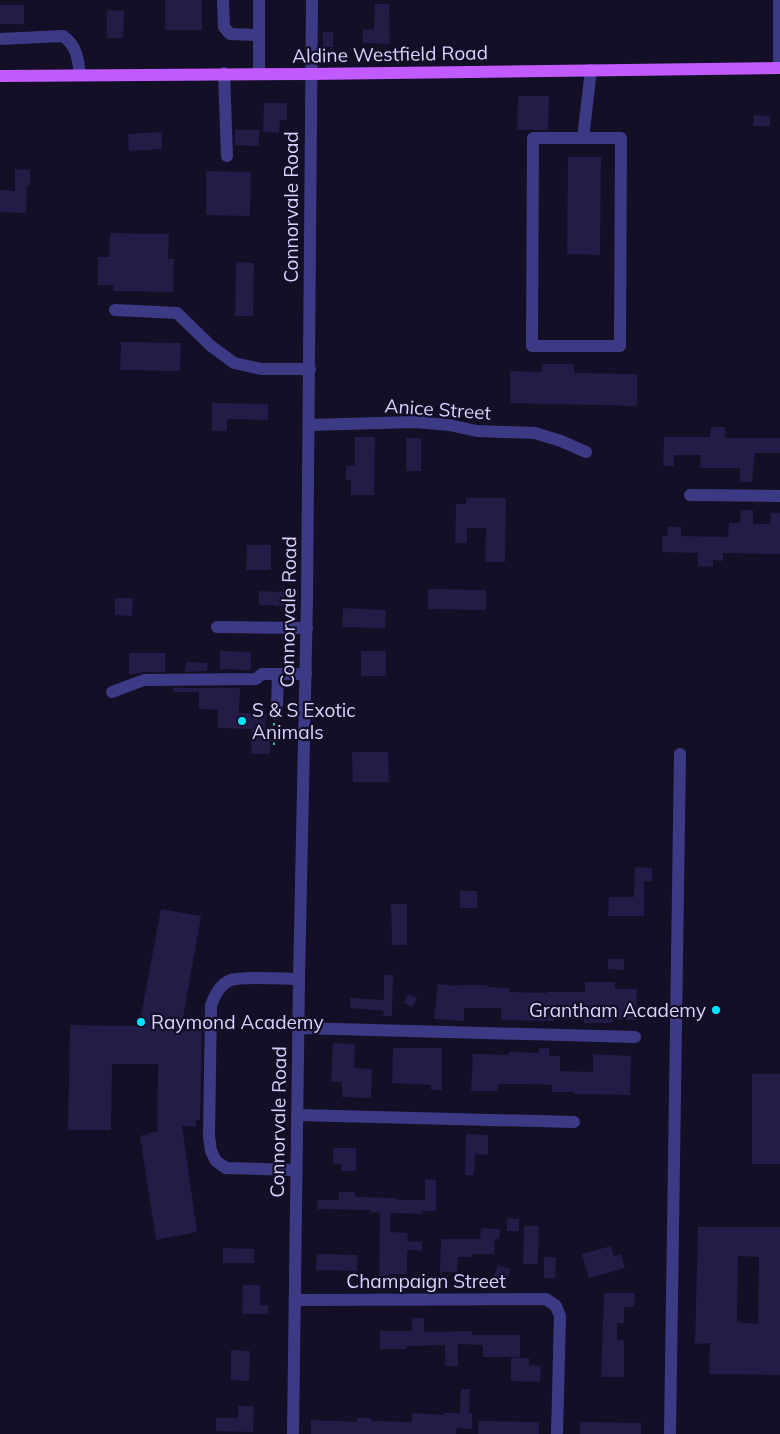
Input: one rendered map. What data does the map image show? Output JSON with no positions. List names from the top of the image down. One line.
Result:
{"streets":{"main road":["Aldine Westfield Road"],"street":["Connorvale Road","Anice Street","Champaign Street"]},"crossings":[["Aldine Westfield Road","Connorvale Road"],["Connorvale Road","Anice Street"],["Connorvale Road","Champaign Street"]],"places":["S & S Exotic Animals","Grantham Academy","Raymond Academy"]}
